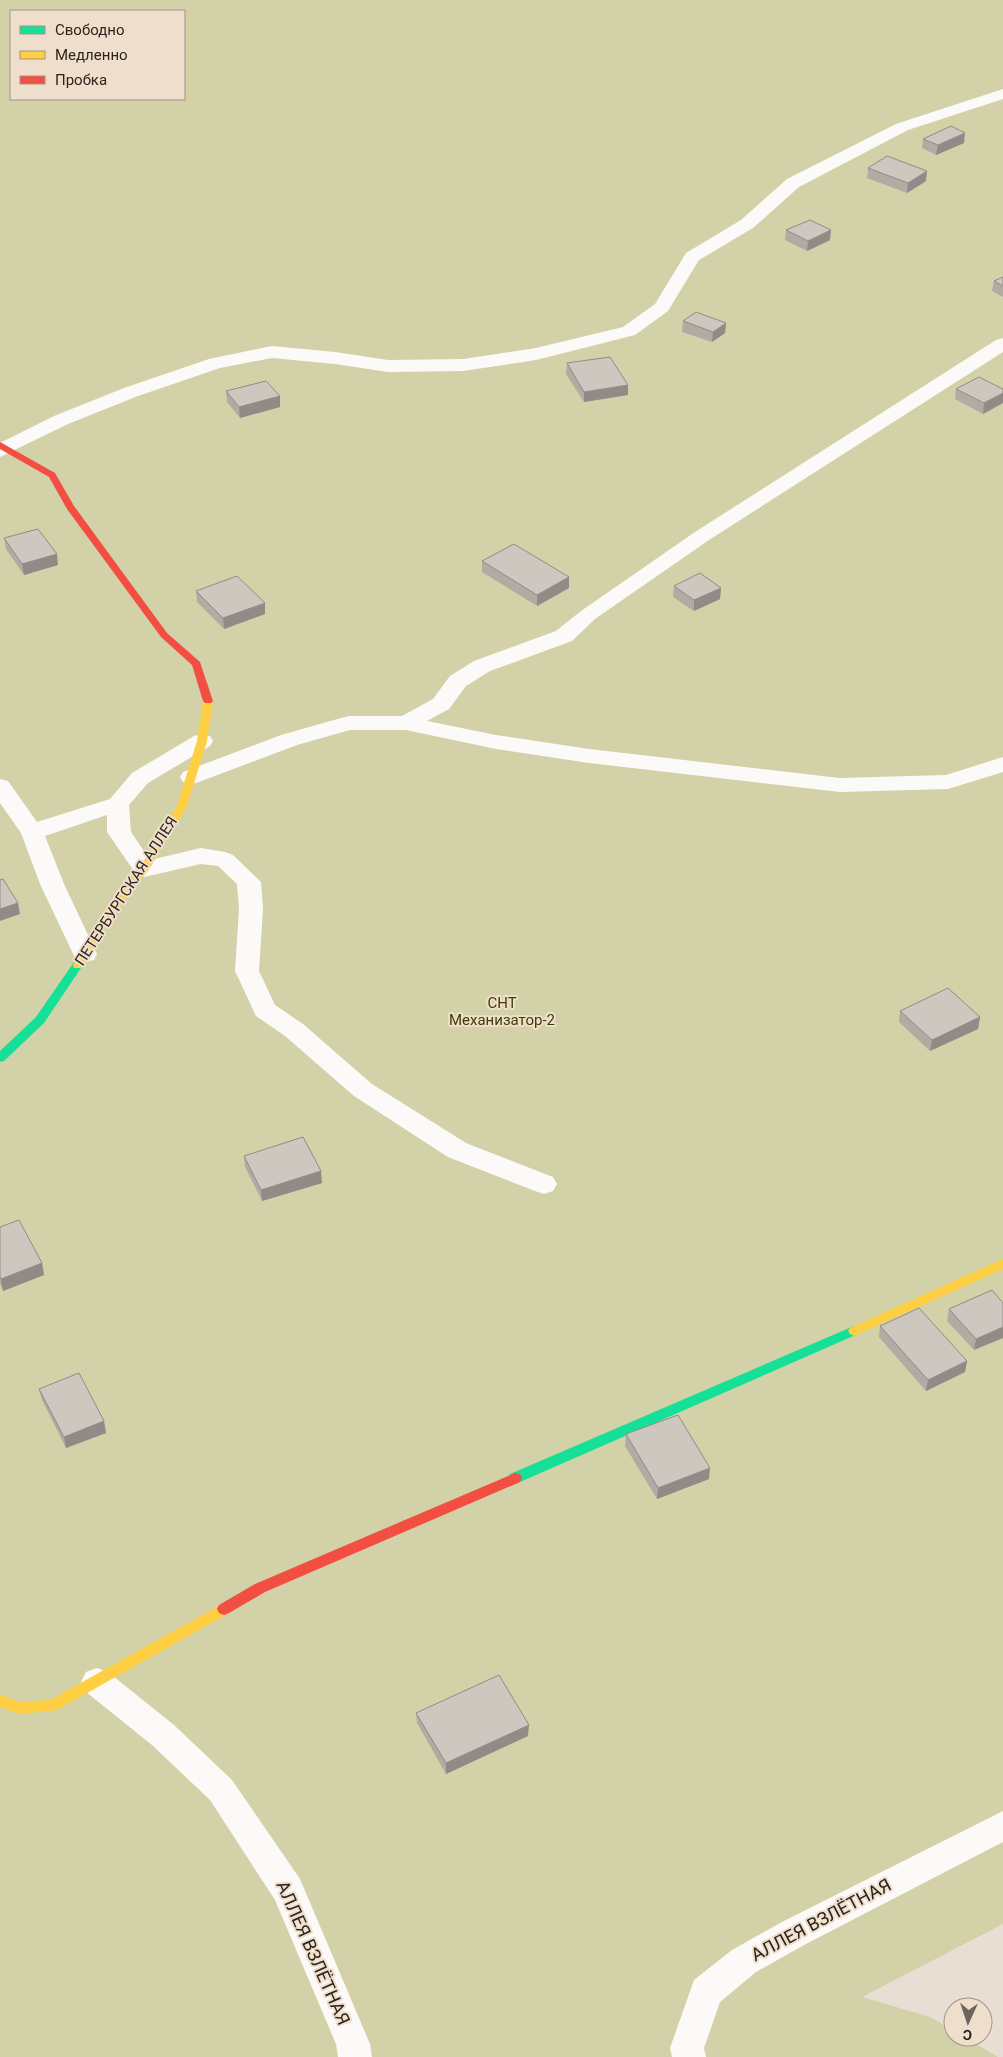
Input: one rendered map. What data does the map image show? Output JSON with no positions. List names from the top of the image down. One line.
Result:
{"streets":{"street":["ПЕТЕРБУРГСКАЯ АЛЛЕЯ"],"lane":["АЛЛЕЯ ВЗЛЁТНАЯ"]},"parks":["СНТ Механизатор-2"],"legend":["Свободно","Медленно","Пробка"],"north":"bottom"}
